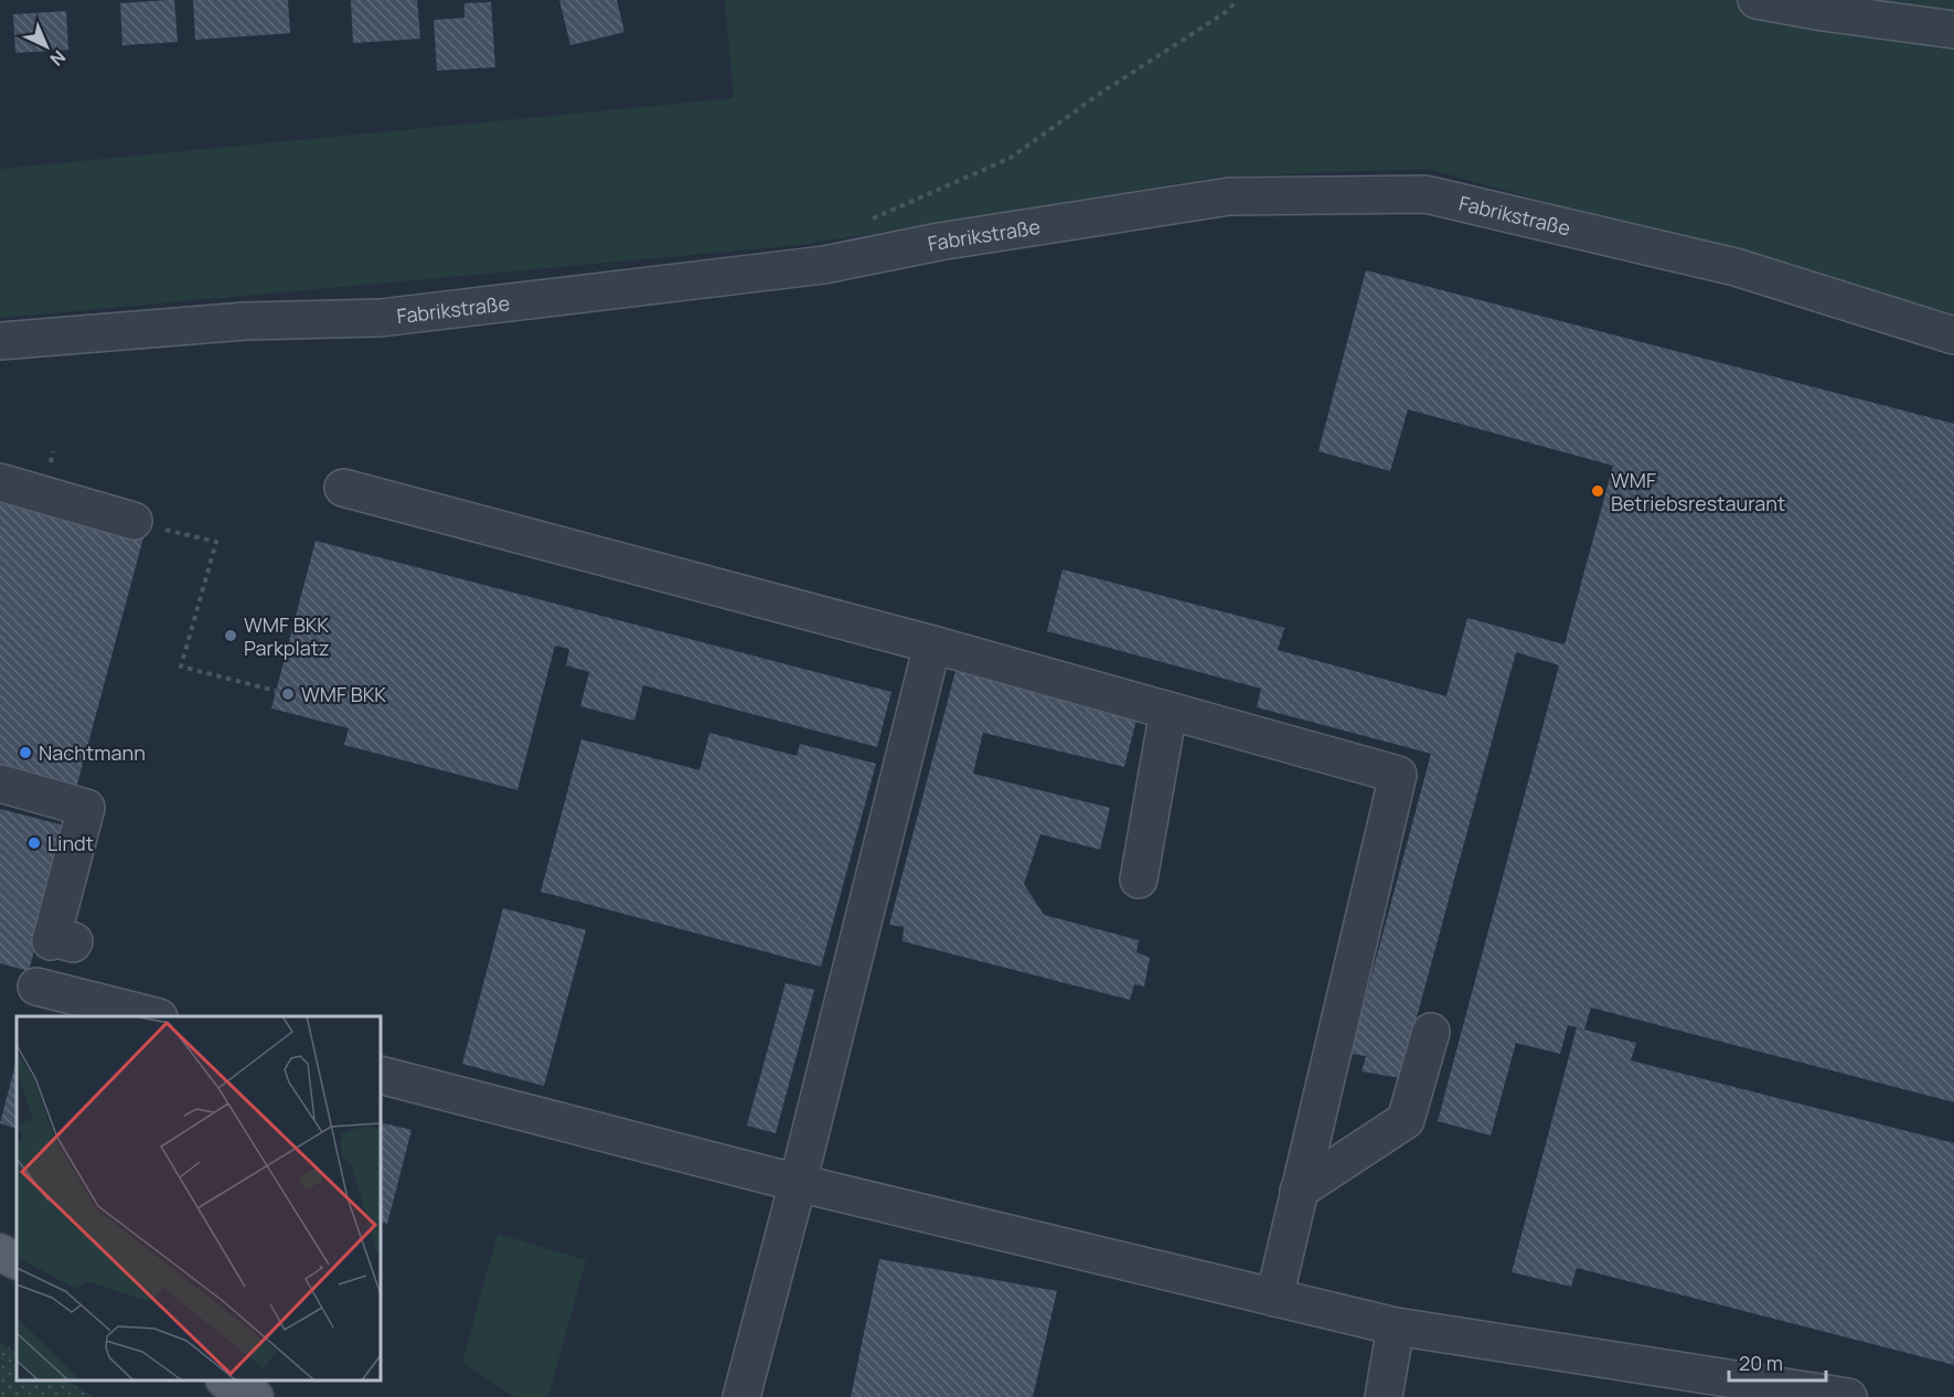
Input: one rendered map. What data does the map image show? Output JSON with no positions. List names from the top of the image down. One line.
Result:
{"streets":{"street":["Fabrikstraße"]},"places":["WMF Betriebsrestaurant","WMF BKK Parkplatz","WMF BKK","Nachtmann","Lindt"],"scale_bar":"20 m","north":"bottom right"}
